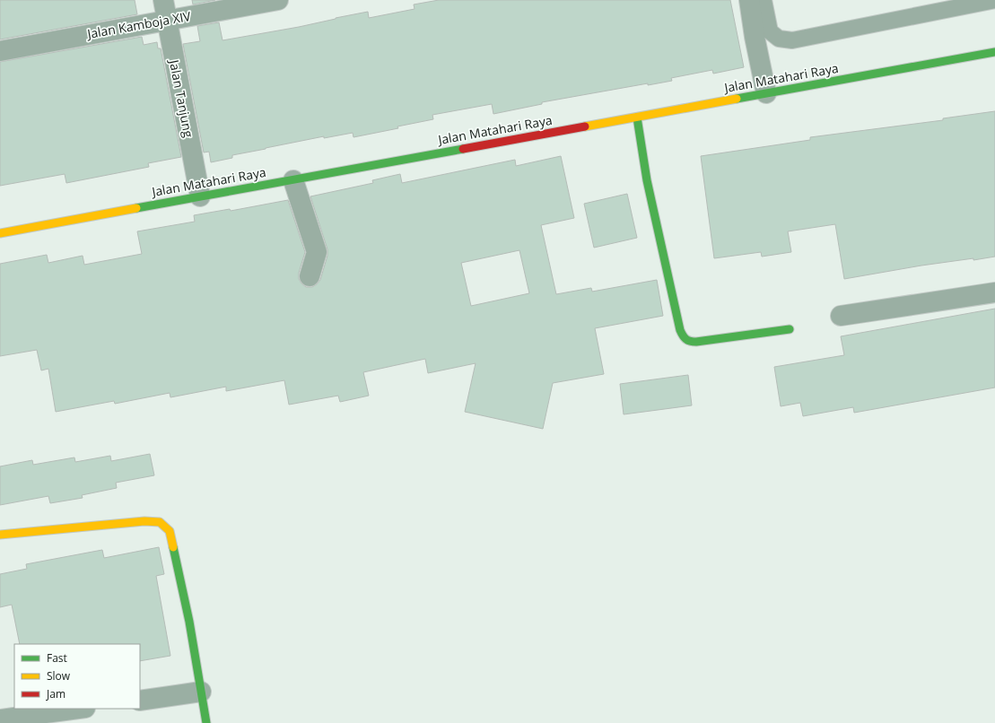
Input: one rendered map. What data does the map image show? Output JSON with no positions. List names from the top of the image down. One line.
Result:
{"streets":{"street":["Jalan Kamboja XIV","Jalan Matahari Raya","Jalan Tanjung"]},"crossings":[["Jalan Kamboja XIV","Jalan Tanjung"],["Jalan Matahari Raya","Jalan Tanjung"]],"legend":["Fast","Slow","Jam"]}
